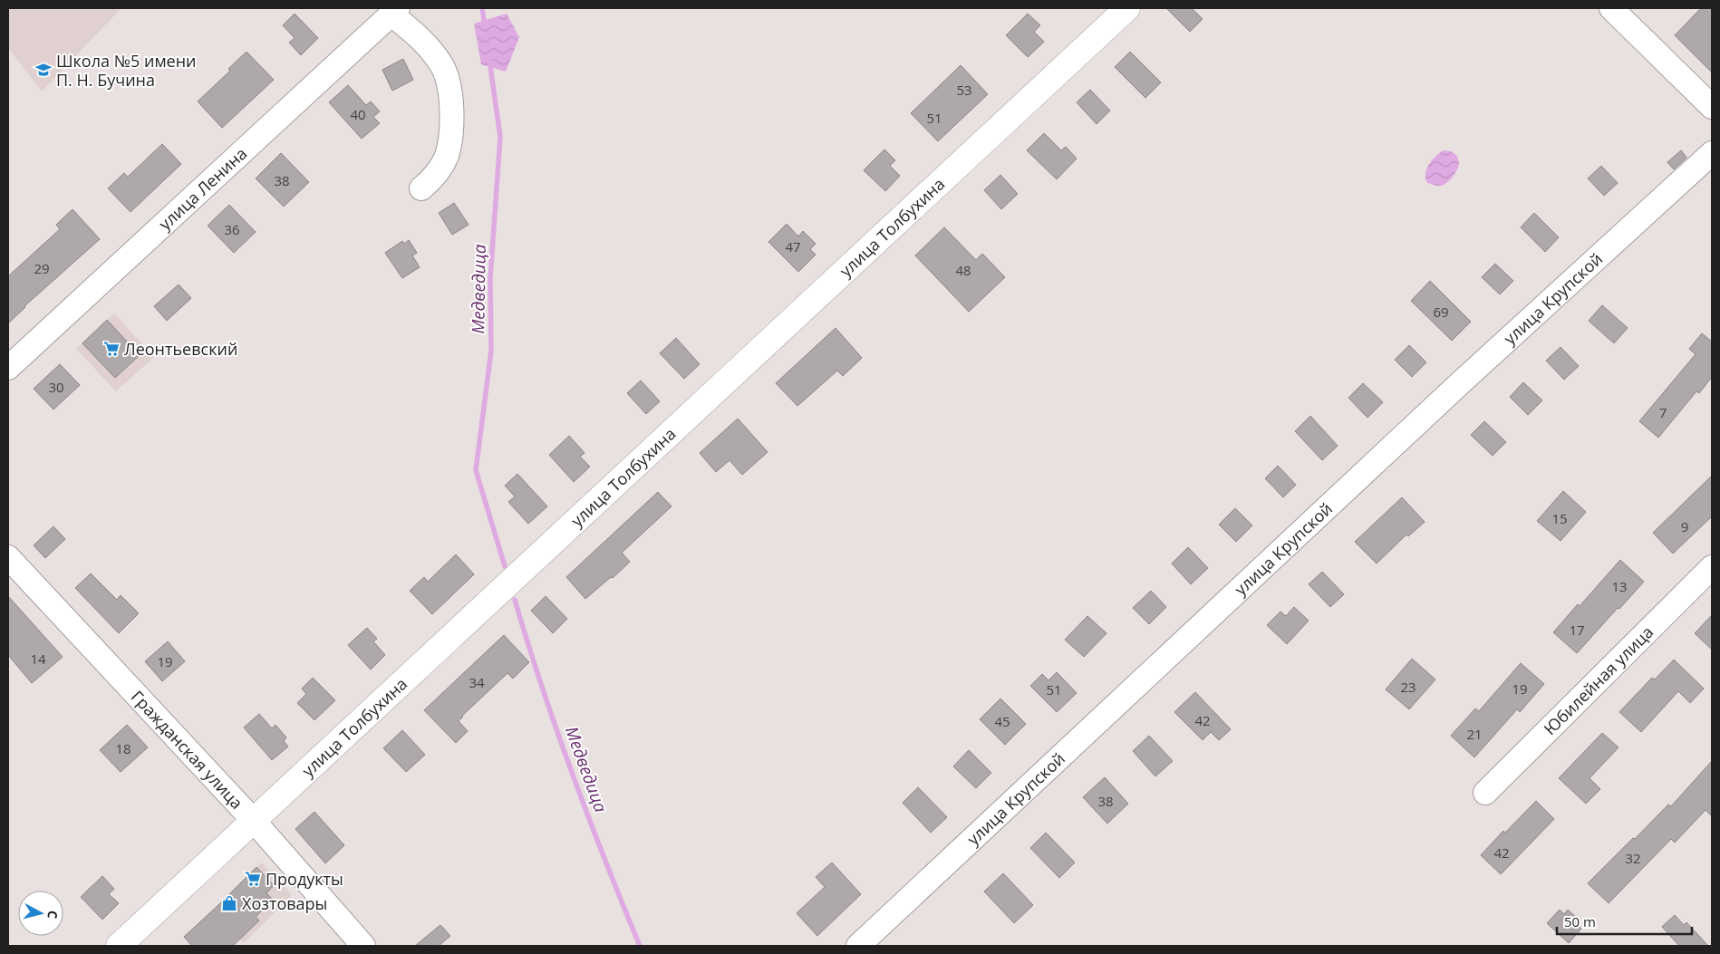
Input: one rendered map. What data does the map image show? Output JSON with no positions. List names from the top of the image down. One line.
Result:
{"streets":{"main road":["улица Толбухина"],"street":["улица Ленина","улица Крупской","Юбилейная улица","Гражданская улица"]},"crossings":[["улица Толбухина","Гражданская улица"]],"water":["Медведица"],"places":{"school or university":["Школа №5 имени П. Н. Бучина"],"supermarket":["Леонтьевский","Продукты"],"shop":["Хозтовары"]},"house_numbers":["53","40","51","38","36","47","29","48","69","30","7","15","9","13","17","14","19","34","23","19","51","42","45","21","18","38","42","32"],"scale_bar":"50 m","north":"right"}
